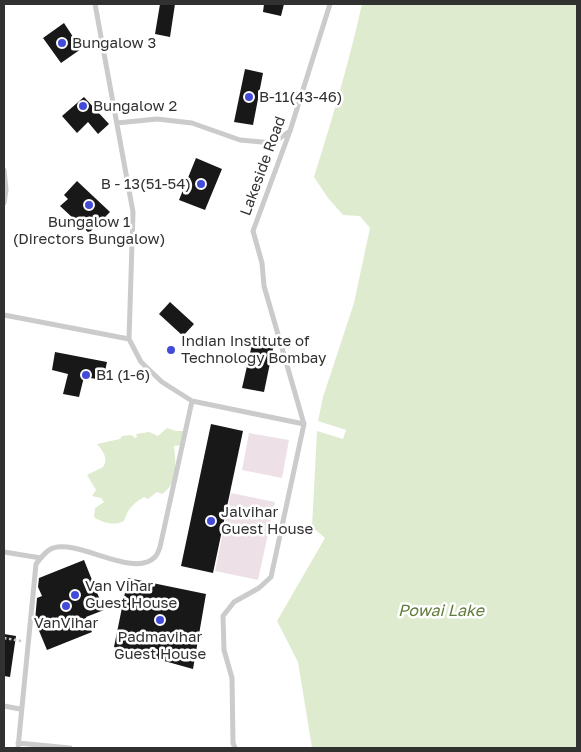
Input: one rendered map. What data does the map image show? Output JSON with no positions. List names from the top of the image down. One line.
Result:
{"streets":{"lane":["Lakeside Road"]},"water":["Powai Lake"],"places":["Bungalow 3","B-11(43-46)","Bungalow 2","B - 13(51-54)","Bungalow 1 (Directors Bungalow)","Indian Institute of Technology Bombay","B1 (1-6)","Jalvihar Guest House","Van Vihar Guest House","VanVihar","Padmavihar Guest House"]}
